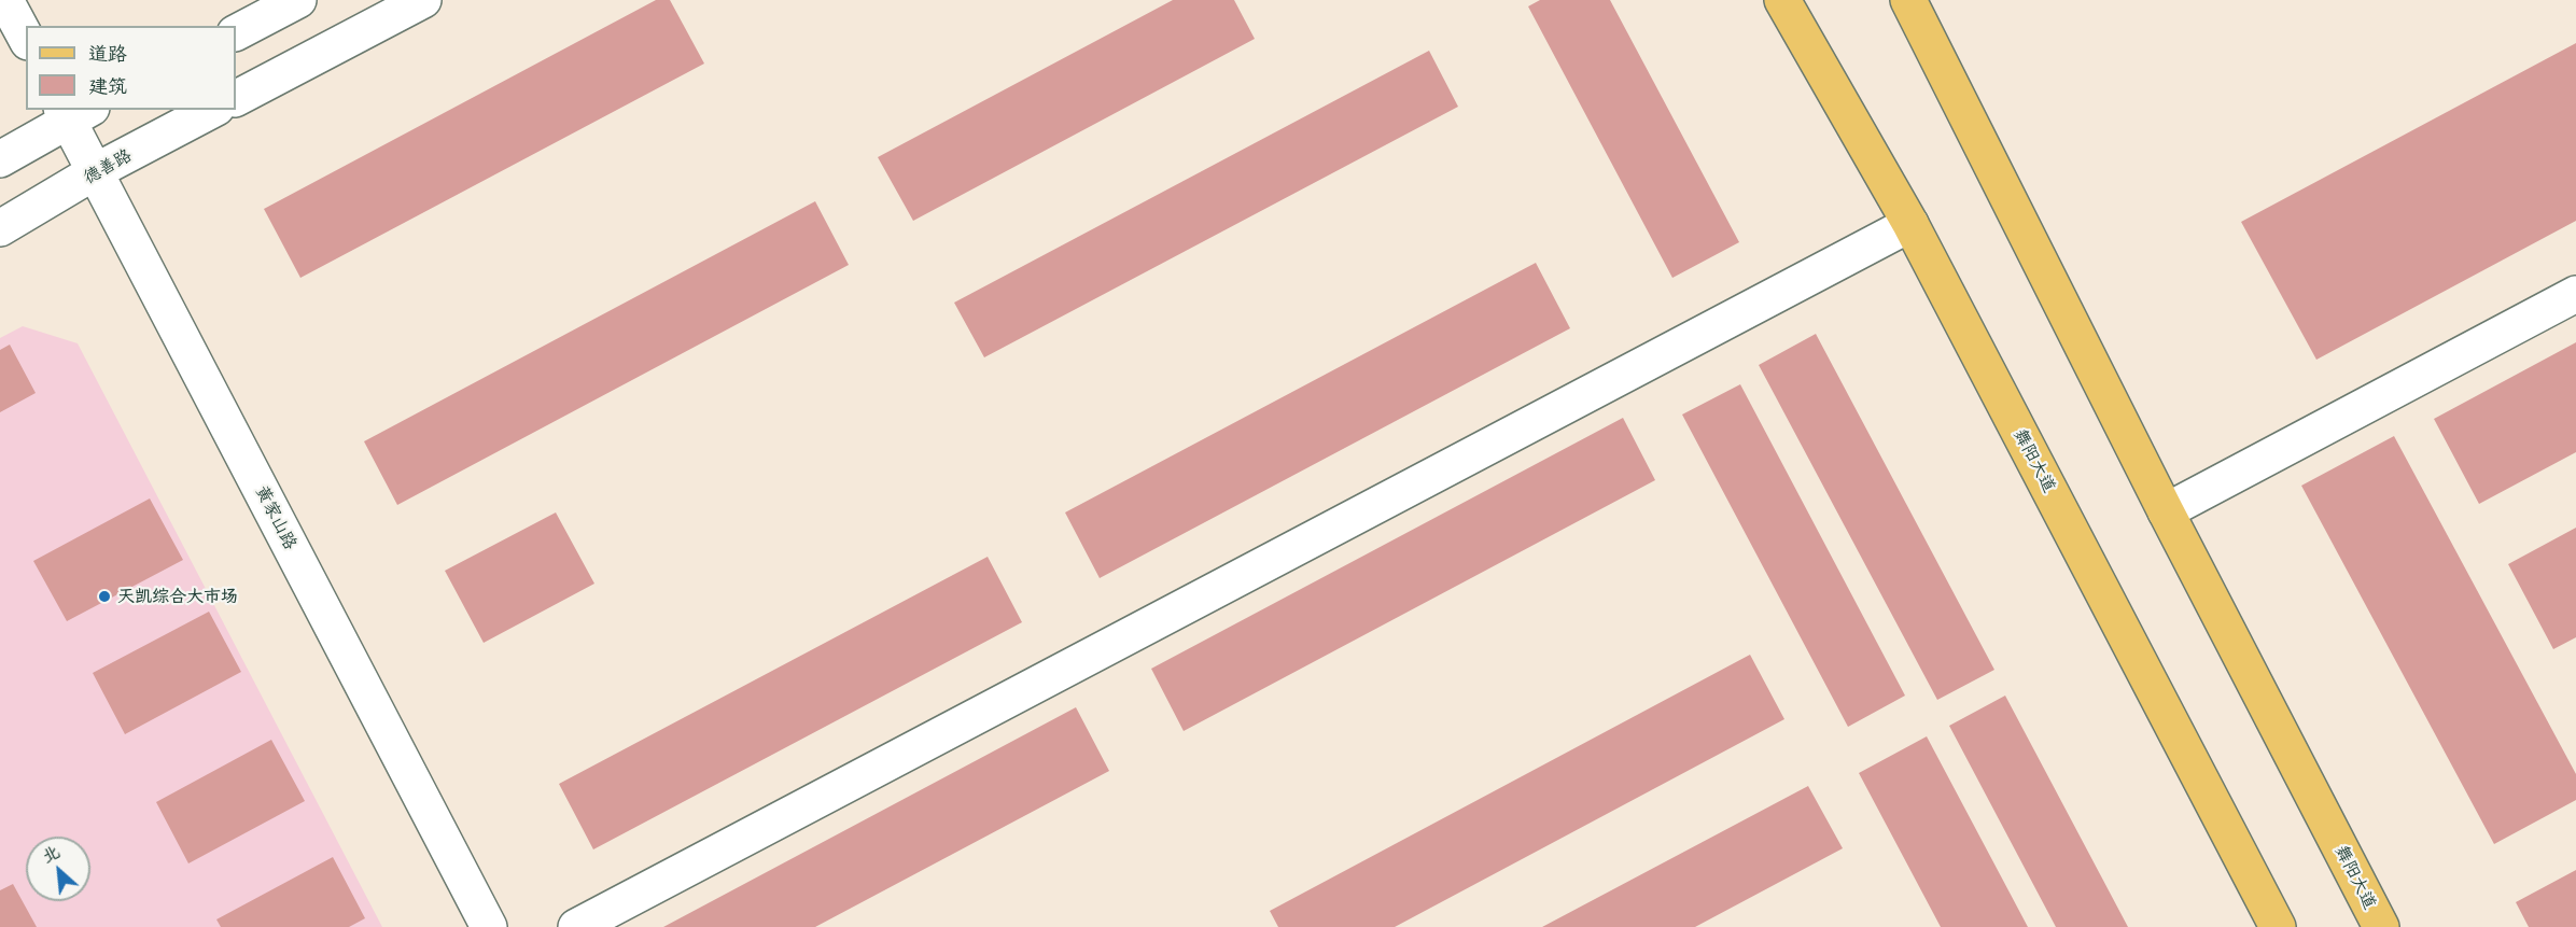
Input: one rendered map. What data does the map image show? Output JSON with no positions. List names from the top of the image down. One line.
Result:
{"streets":{"main road":["舞阳大道"],"street":["德善路","黄家山路"]},"crossings":[["德善路","黄家山路"]],"places":["天凯综合大市场"],"legend":["道路","建筑"],"north":"top left"}
